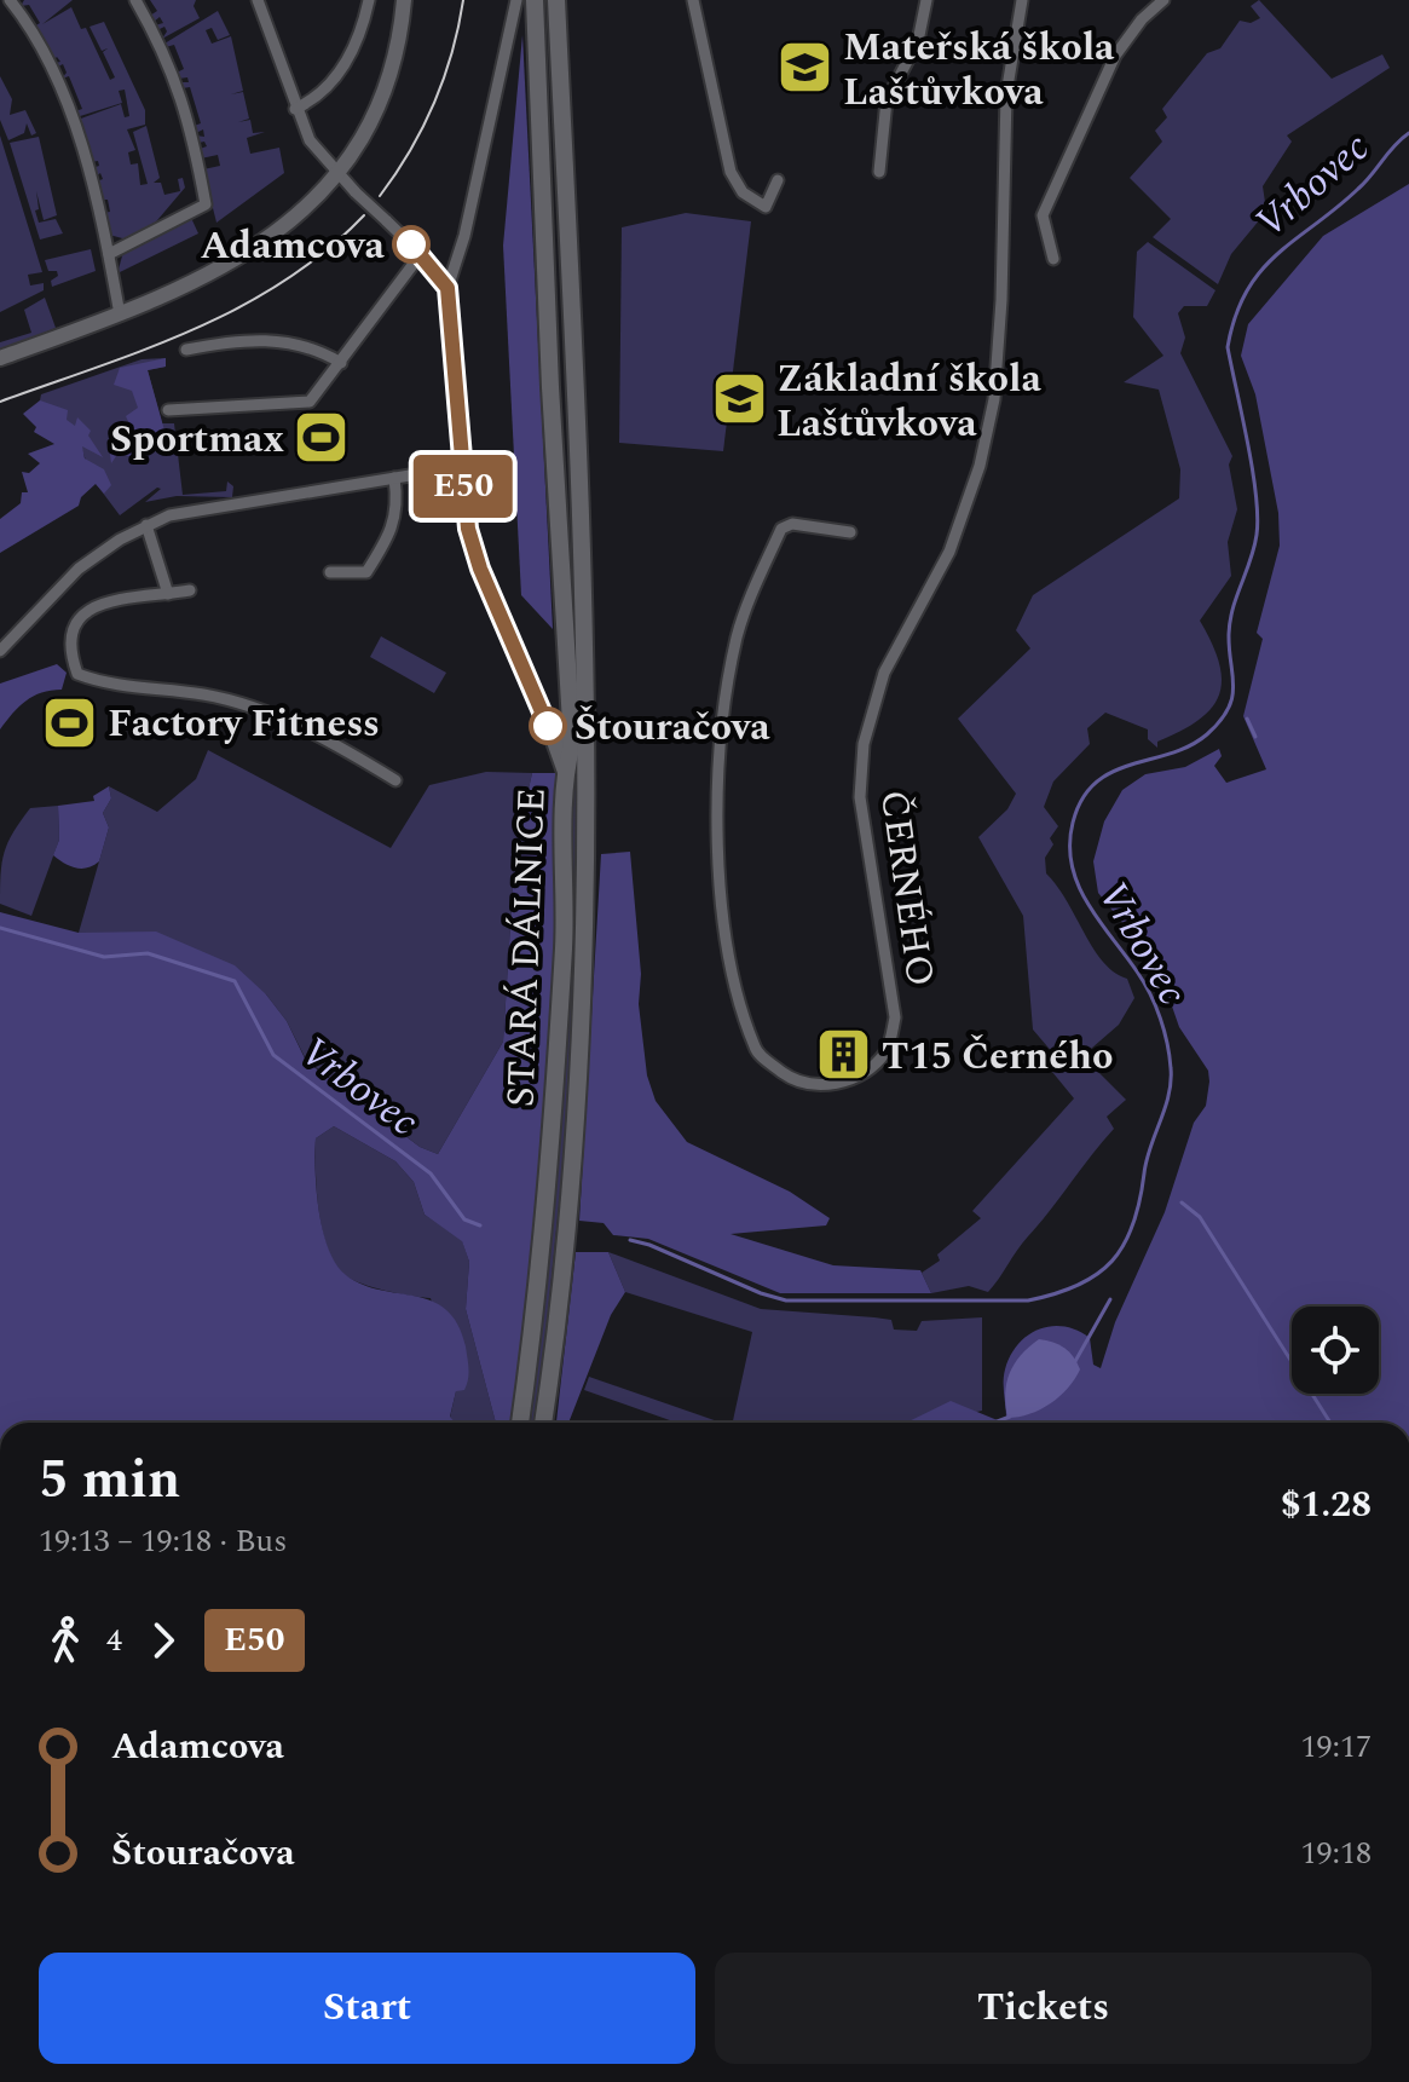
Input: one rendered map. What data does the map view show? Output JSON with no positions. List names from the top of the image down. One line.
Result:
{"streets":{"main road":["STARÁ DÁLNICE"],"street":["ČERNÉHO"]},"water":["Vrbovec"],"places":{"school or university":["Mateřská škola Laštůvkova","Základní škola Laštůvkova"],"other":["Adamcova","Štouračova"],"sports":["Sportmax","Factory Fitness"],"building":["T15 Černého"]},"lines":["bus line E50"],"page":{"on_map":"E50","heading":["5 min","19:13 – 19:18 · Bus","$1.28"],"legs":["4","E50"],"list":[{"name":"Adamcova","value":"19:17"},{"name":"Štouračova","value":"19:18"}],"buttons":["Start","Tickets"]}}
